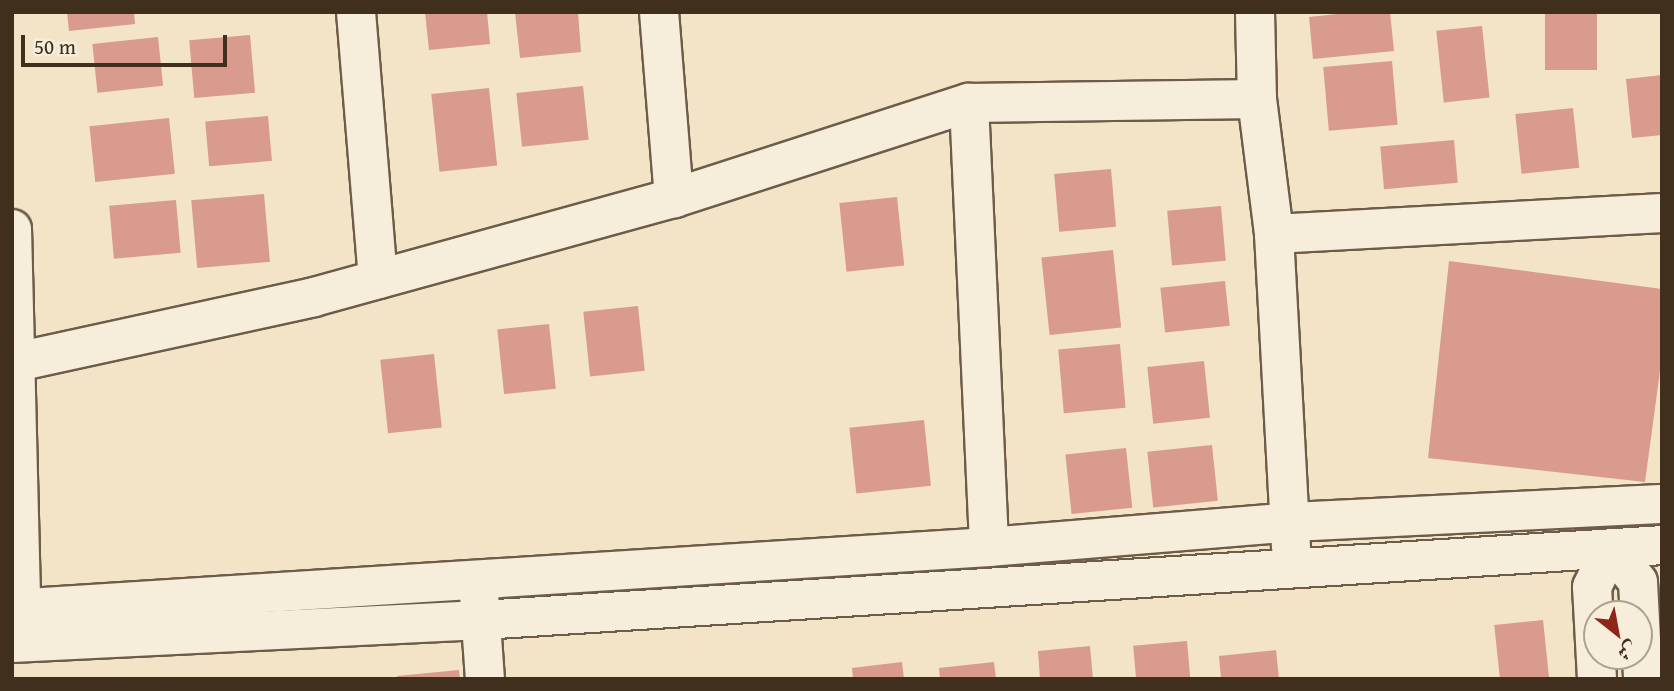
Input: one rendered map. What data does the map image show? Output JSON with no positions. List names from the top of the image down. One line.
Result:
{"scale_bar":"50 m","north":"bottom right"}
